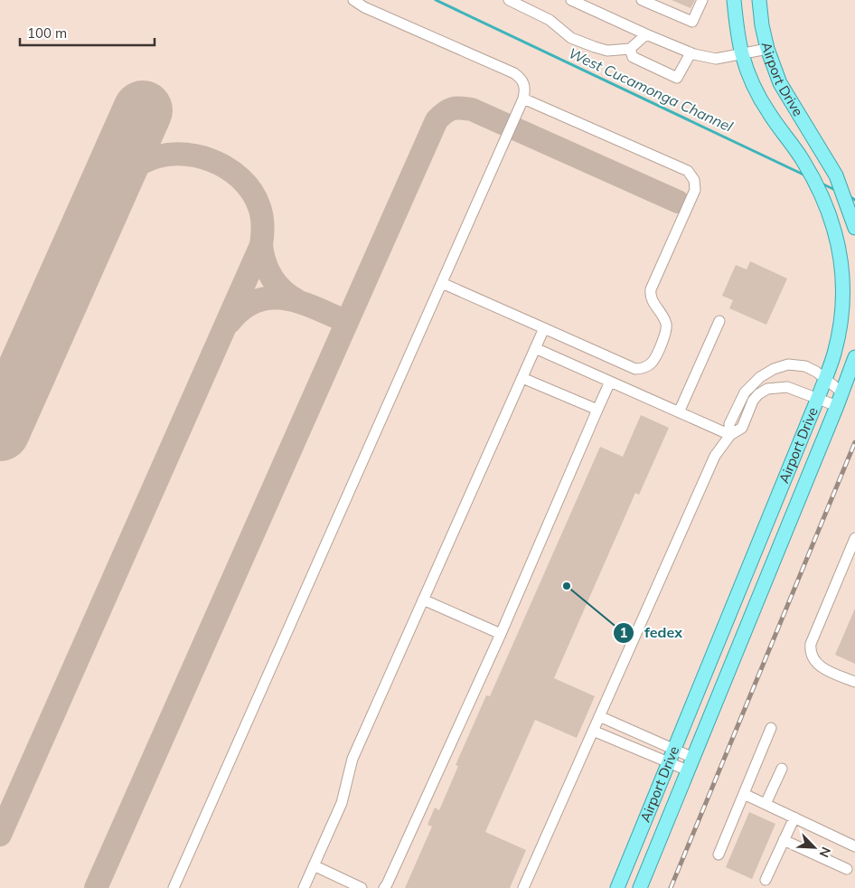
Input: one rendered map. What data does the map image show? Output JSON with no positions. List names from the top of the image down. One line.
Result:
{"streets":{"main road":["Airport Drive"]},"water":["West Cucamonga Channel"],"places":["fedex"],"scale_bar":"100 m","north":"bottom right"}
